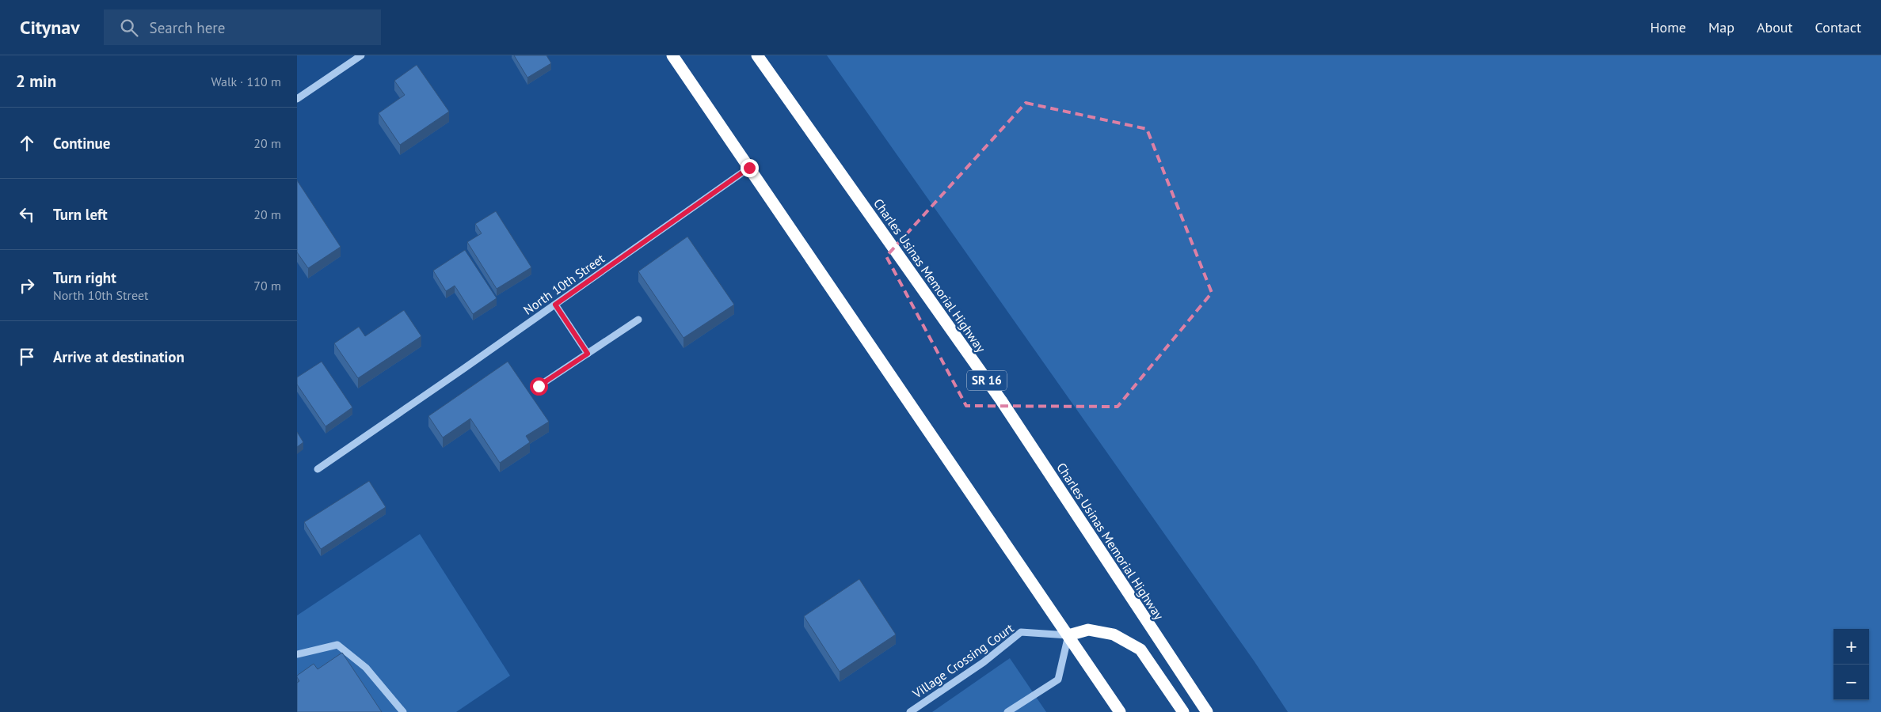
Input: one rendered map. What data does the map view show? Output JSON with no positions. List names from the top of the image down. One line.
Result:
{"streets":{"highway":["Charles Usinas Memorial Highway","SR 16"],"street":["North 10th Street","Village Crossing Court"]},"page":{"header":"Citynav","search":"Search here","nav":["Home","Map","About","Contact"],"heading":["2 min","Walk · 110 m"],"list":[["Continue","20 m"],["Turn left","20 m"],["Turn right","North 10th Street","70 m"],"Arrive at destination"],"map_buttons":["+","−"]}}
